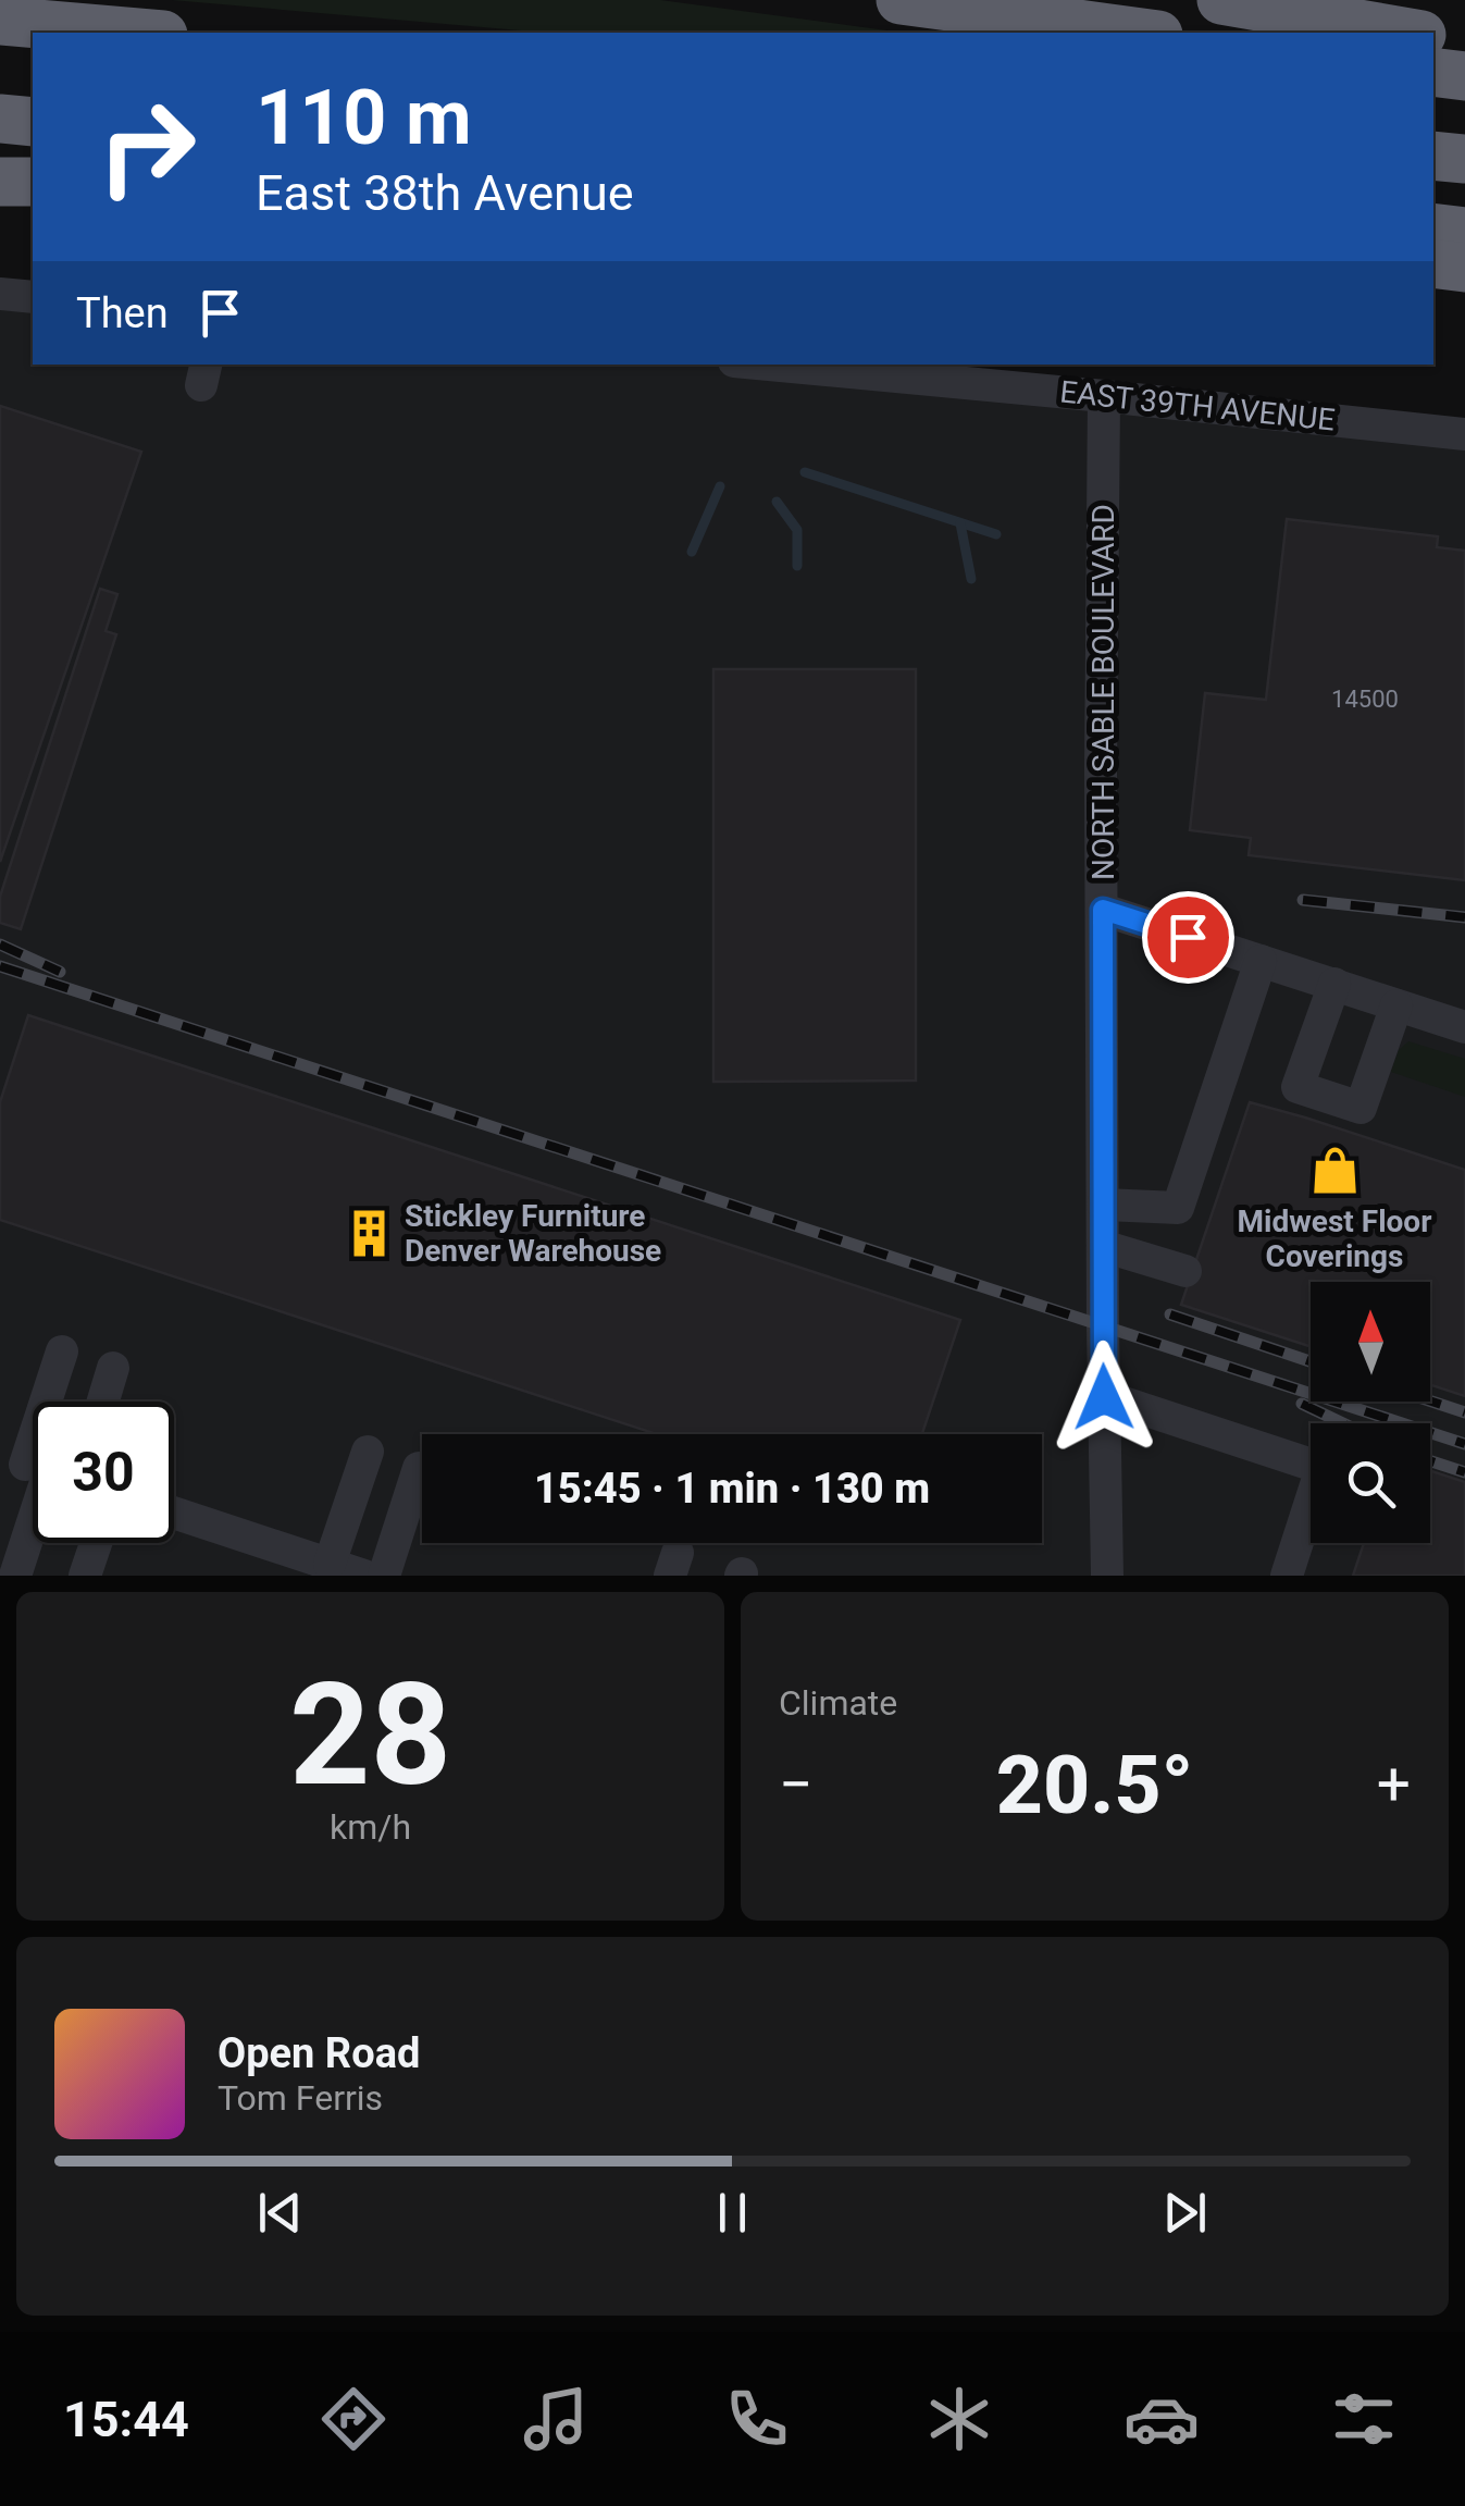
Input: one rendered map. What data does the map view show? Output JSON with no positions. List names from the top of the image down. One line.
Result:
{"streets":{"street":["EAST 39TH AVENUE","NORTH SABLE BOULEVARD"]},"crossings":[["EAST 39TH AVENUE","NORTH SABLE BOULEVARD"]],"places":{"shop":["Midwest Floor Coverings"],"building":["Stickley Furniture Denver Warehouse"]},"house_numbers":["14500"],"north":"top","page":{"turn":["110 m","East 38th Avenue"],"then":"Then","limit":"30","trip":"15:45 · 1 min · 130 m","tile":[["28","km/h"],"Climate"],"heat":["−","20.5°","+"],"song":["Open Road","Tom Ferris"],"tabs":"15:44"}}
